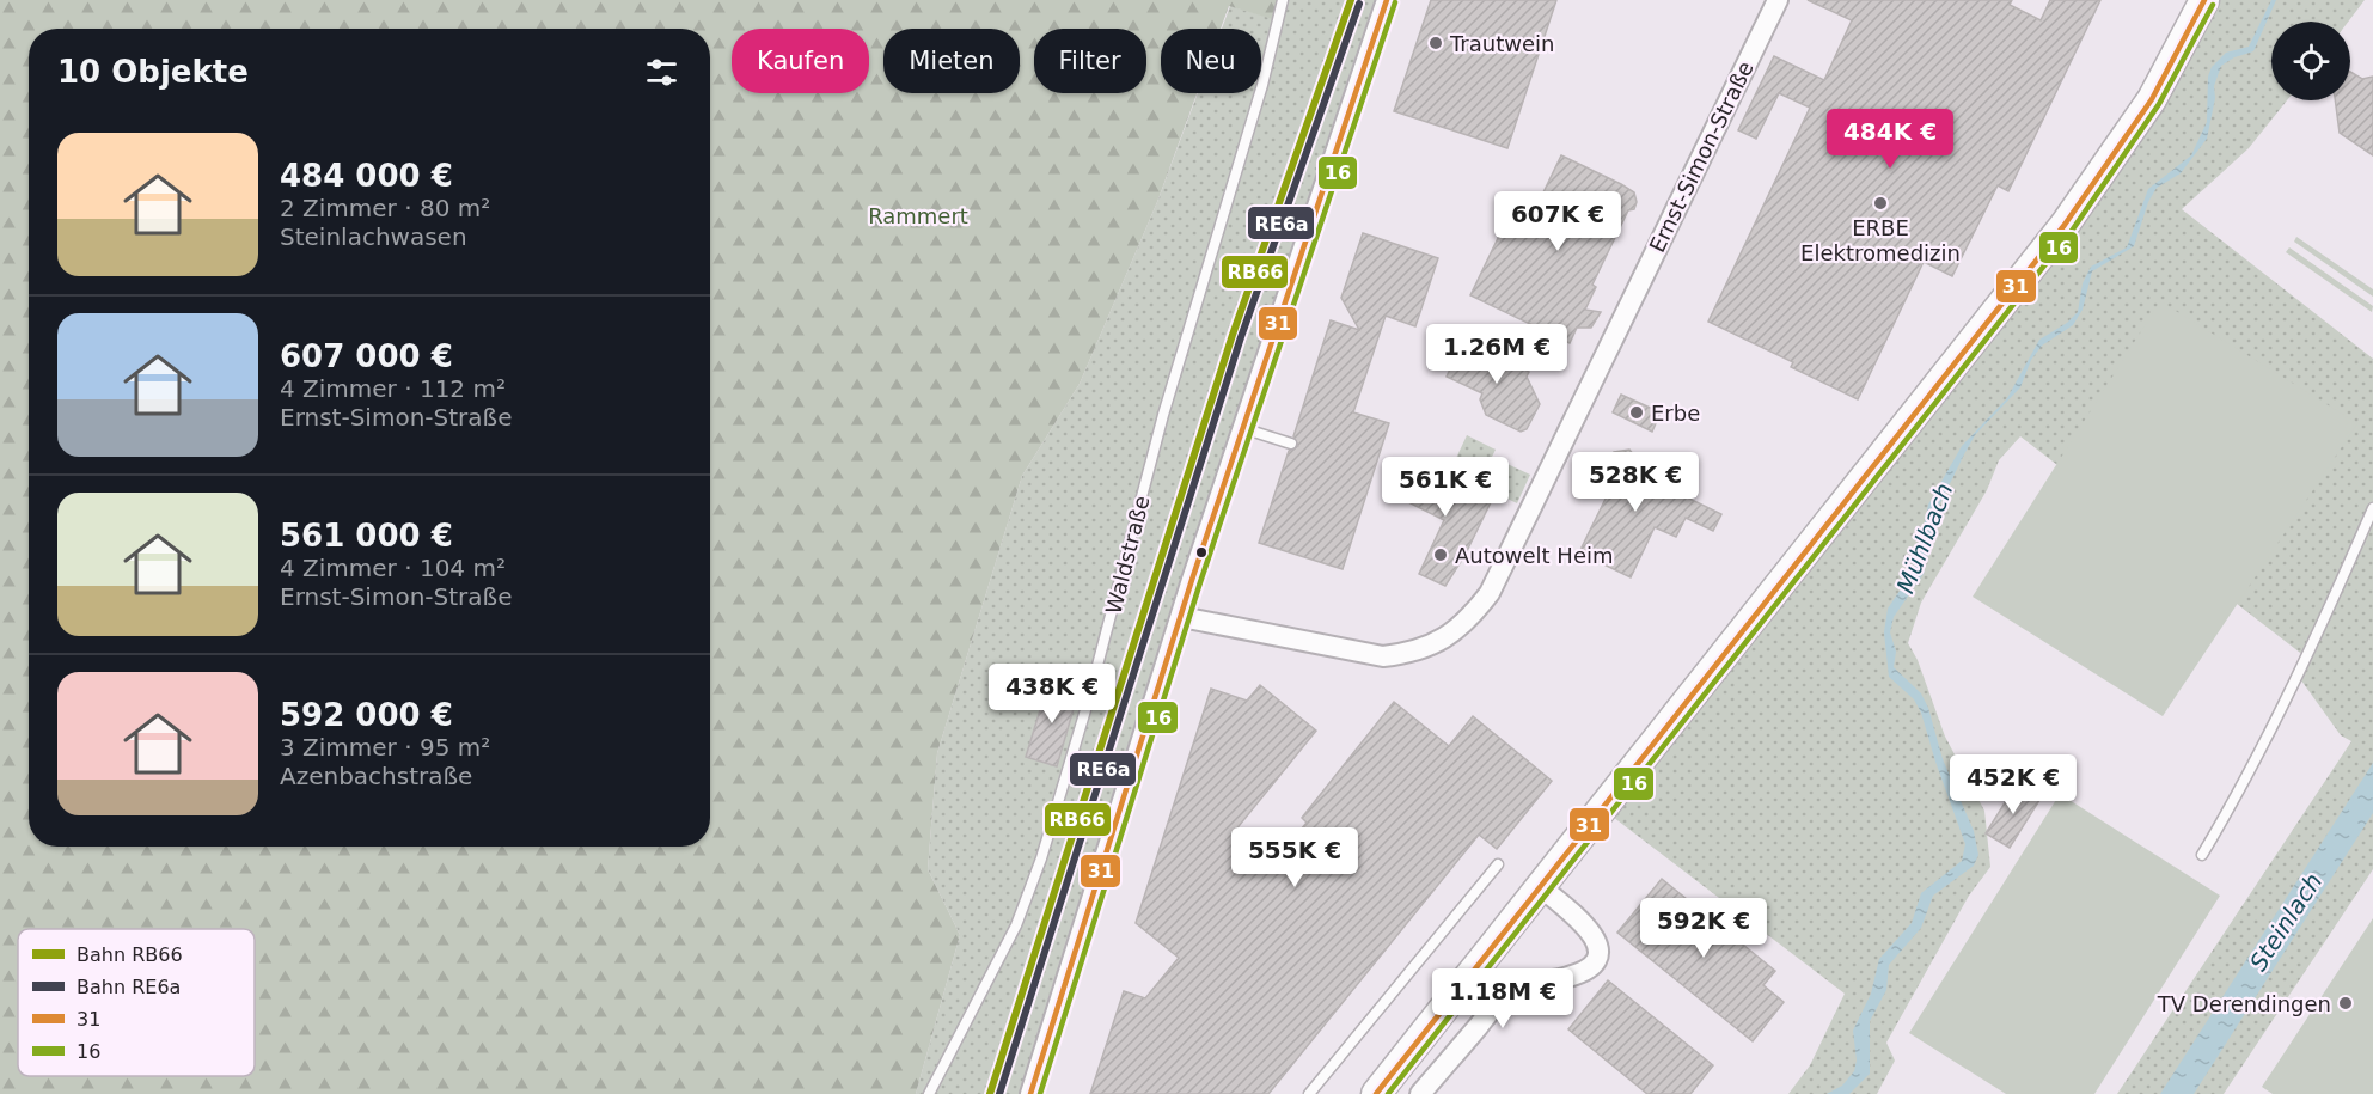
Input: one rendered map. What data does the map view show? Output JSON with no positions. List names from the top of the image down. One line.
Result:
{"streets":{"street":["Ernst-Simon-Straße"],"lane":["Waldstraße"]},"water":["Mühlbach","Steinlach"],"parks":["Rammert"],"places":["Trautwein","ERBE Elektromedizin","Erbe","Autowelt Heim","TV Derendingen"],"lines":["rail line RB66","transit line 31","transit line 16","rail line RE6a"],"legend":["Bahn RB66","Bahn RE6a","31","16"],"page":{"chip":["Kaufen","Mieten","Filter","Neu"],"heading":"10 Objekte","price":["484K €","607K €","1.26M €","528K €","561K €","438K €","452K €","555K €","592K €","1.18M €"],"list":[{"name":"484 000 €","note":"2 Zimmer · 80 m² · Steinlachwasen"},{"name":"607 000 €","note":"4 Zimmer · 112 m² · Ernst-Simon-Straße"},{"name":"561 000 €","note":"4 Zimmer · 104 m² · Ernst-Simon-Straße"},{"name":"592 000 €","note":"3 Zimmer · 95 m² · Azenbachstraße"}]}}
